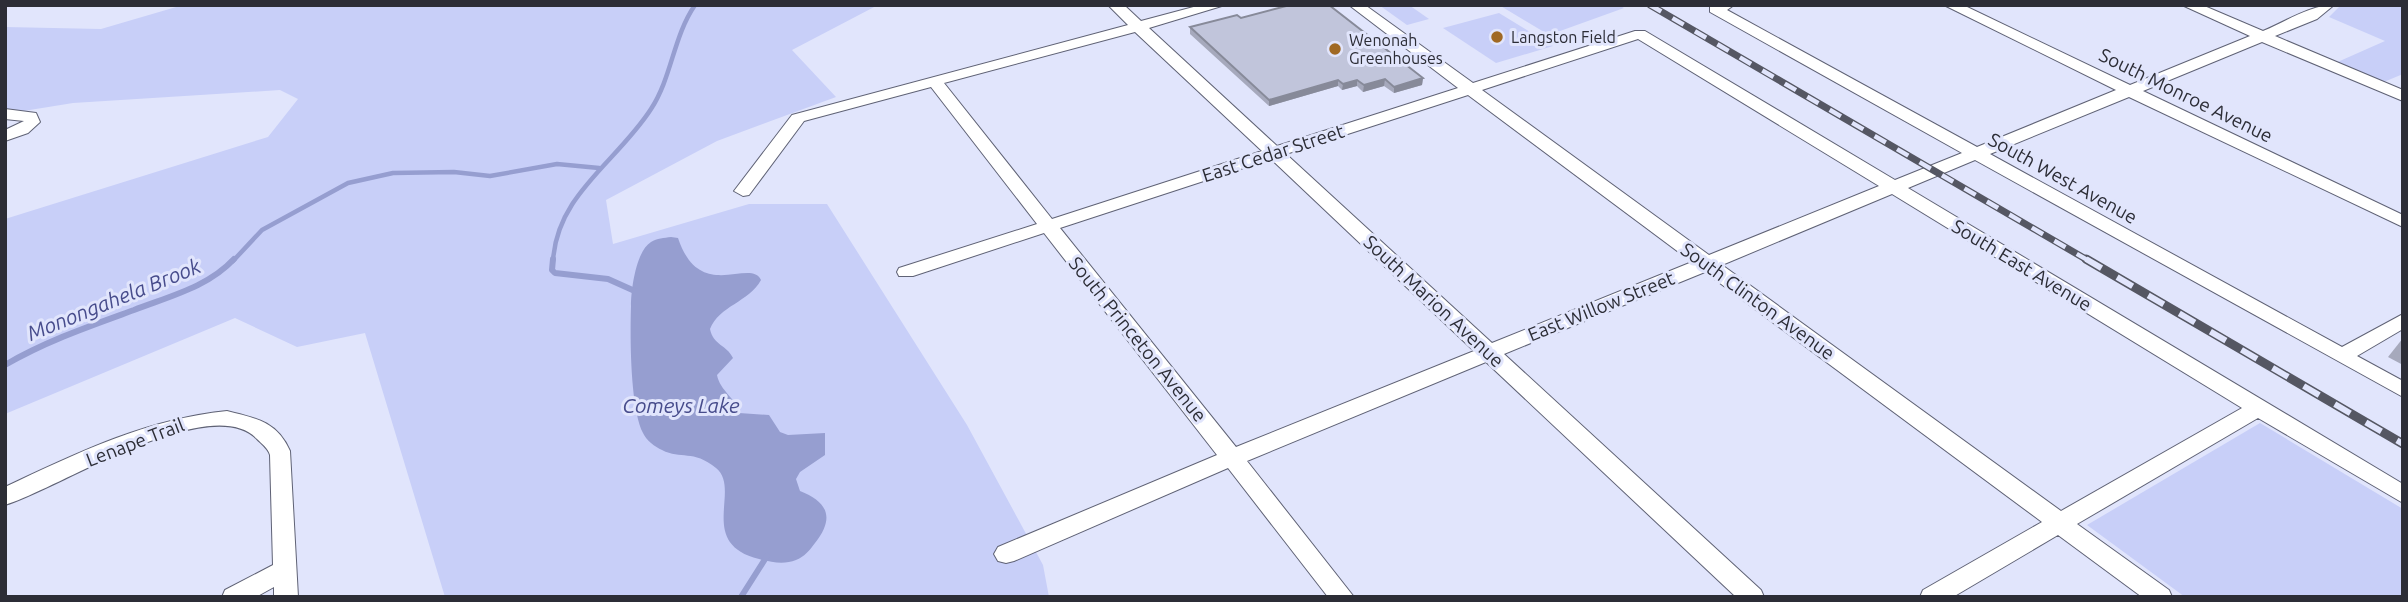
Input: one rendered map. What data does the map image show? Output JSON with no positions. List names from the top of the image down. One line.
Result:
{"streets":{"street":["South Monroe Avenue","East Cedar Street","South West Avenue","South East Avenue","South Marion Avenue","South Clinton Avenue","East Willow Street","South Princeton Avenue","Lenape Trail"]},"crossings":[["South Monroe Avenue","East Willow Street"],["East Cedar Street","South East Avenue"],["East Cedar Street","South Marion Avenue"],["East Cedar Street","South Clinton Avenue"],["East Cedar Street","South Princeton Avenue"],["South West Avenue","East Willow Street"],["South East Avenue","East Willow Street"],["South Marion Avenue","East Willow Street"],["South Clinton Avenue","East Willow Street"],["East Willow Street","South Princeton Avenue"]],"water":["Monongahela Brook","Comeys Lake"],"places":["Langston Field","Wenonah Greenhouses"]}
